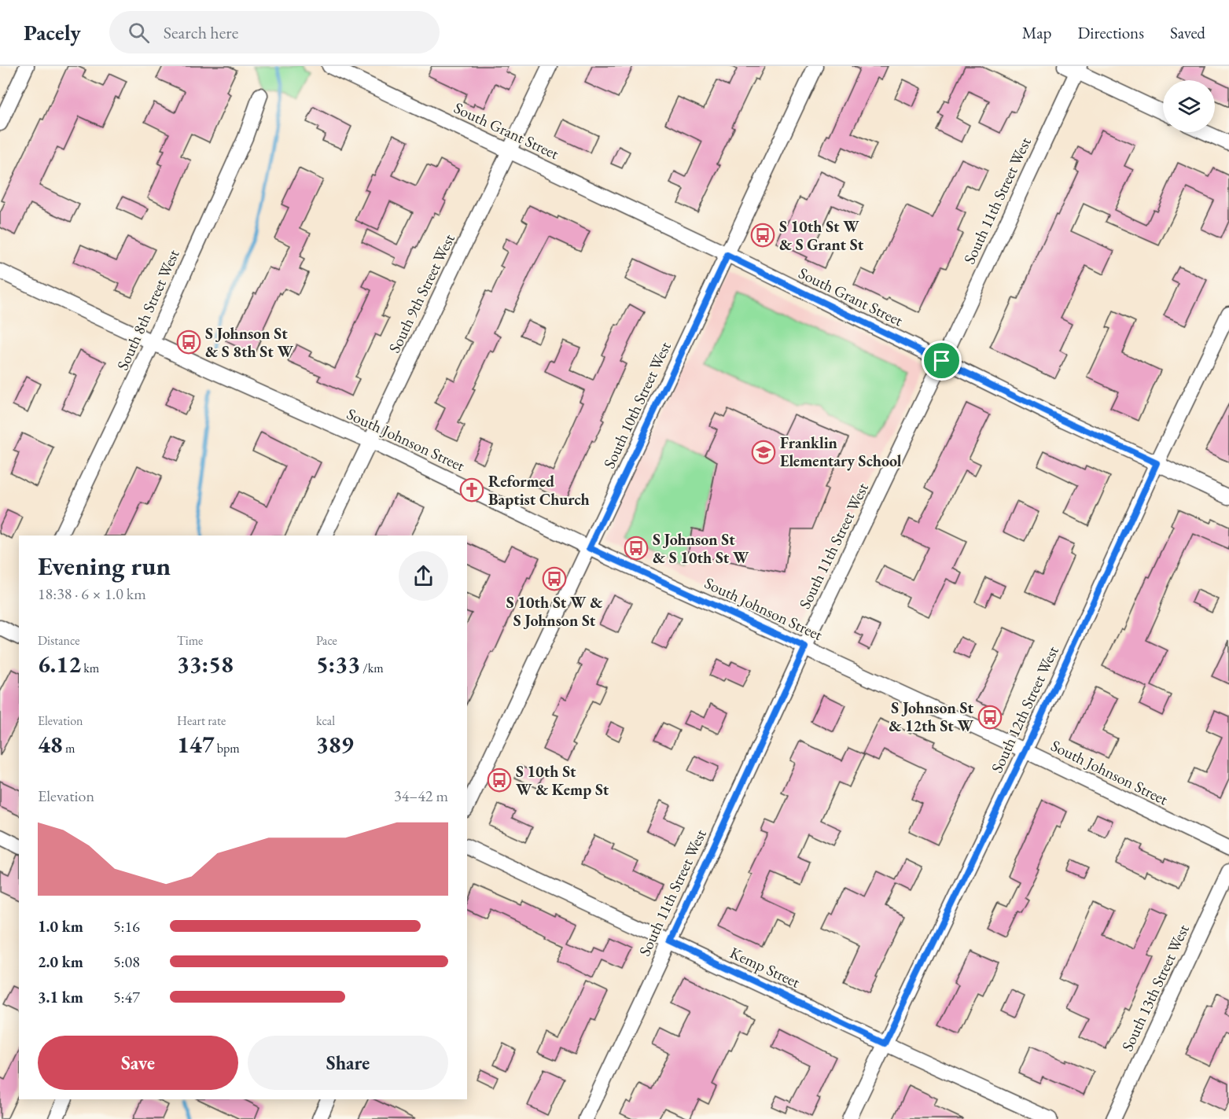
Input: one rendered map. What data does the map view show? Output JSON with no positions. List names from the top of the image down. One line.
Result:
{"streets":{"street":["South Grant Street","South 11th Street West","South 9th Street West","South 8th Street West","South 10th Street West","South Johnson Street","South 12th Street West","Kemp Street","South 13th Street West"]},"crossings":[["South Grant Street","South 11th Street West"],["South Grant Street","South 9th Street West"],["South Grant Street","South 10th Street West"],["South Grant Street","South 12th Street West"],["South 11th Street West","South Johnson Street"],["South 11th Street West","Kemp Street"],["South 9th Street West","South Johnson Street"],["South 8th Street West","South Johnson Street"],["South 10th Street West","South Johnson Street"],["South Johnson Street","South 12th Street West"],["South 12th Street West","Kemp Street"]],"places":{"bus stop":["S 10th St W & S Grant St","S Johnson St & S 8th St W","S Johnson St & S 10th St W","S 10th St W & S Johnson St","S Johnson St & 12th St W","S 10th St W & Kemp St"],"school or university":["Franklin Elementary School"],"church":["Reformed Baptist Church"]},"page":{"header":"Pacely","search":"Search here","nav":["Map","Directions","Saved"],"heading":["Evening run","18:38 · 6 × 1.0 km"],"stats":[["Distance","6.12 km"],["Time","33:58"],["Pace","5:33 /km"],["Elevation","48 m"],["Heart rate","147 bpm"],["kcal","389"]],"chart":["Elevation","34–42 m"],"list":[{"name":"1.0 km","note":"5:16"},{"name":"2.0 km","note":"5:08"},{"name":"3.1 km","note":"5:47"}],"buttons":["Save","Share"]}}
